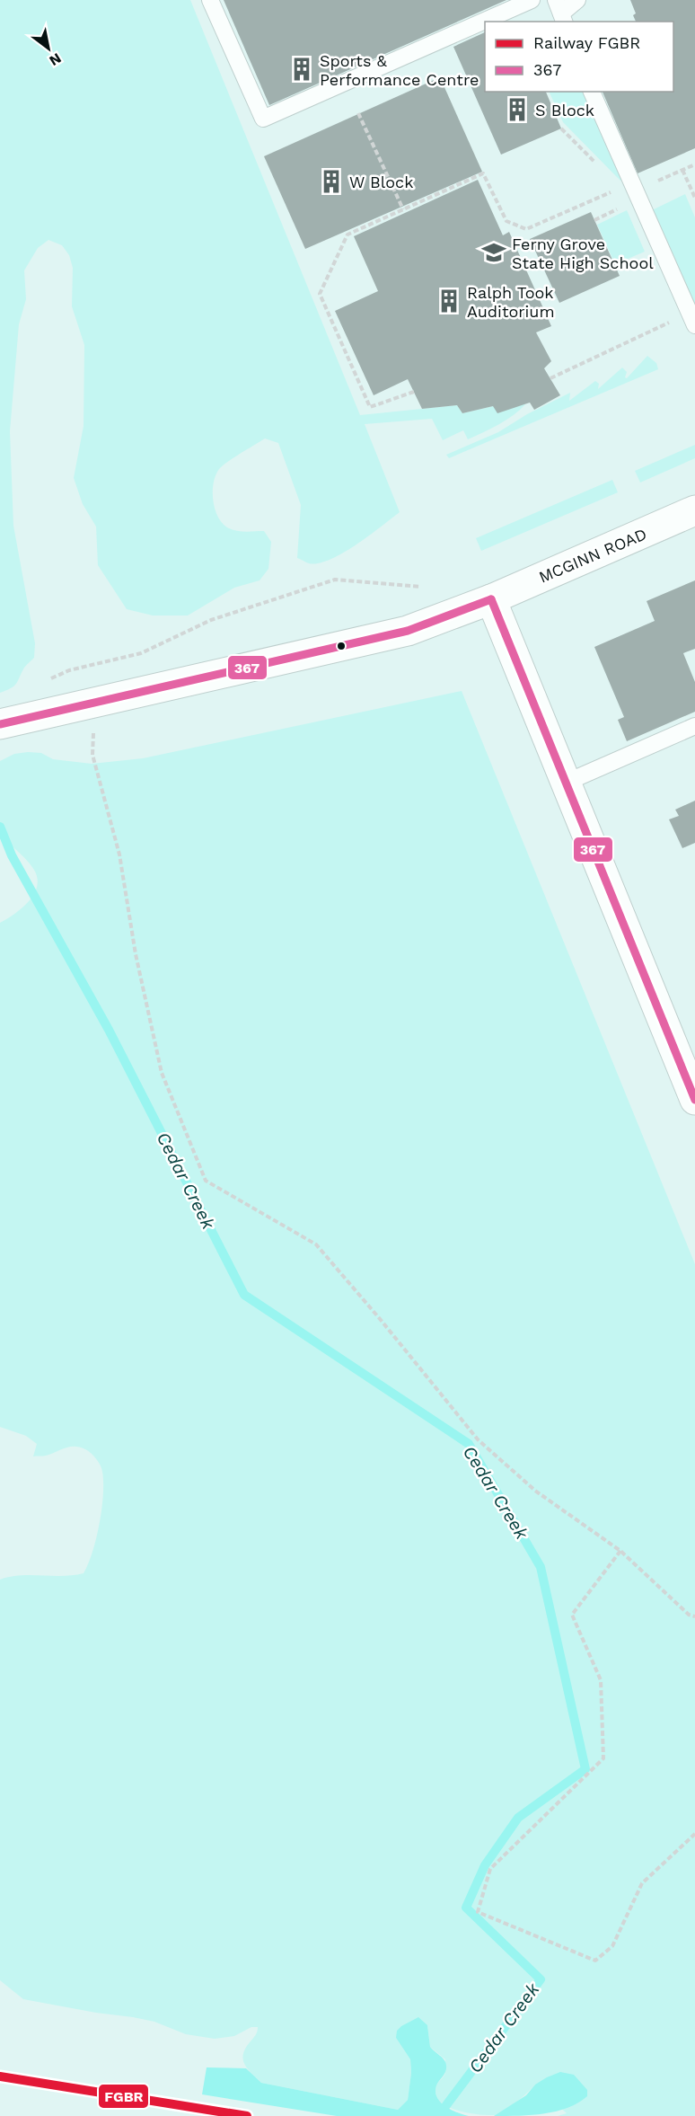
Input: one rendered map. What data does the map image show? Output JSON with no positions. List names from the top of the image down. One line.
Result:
{"streets":{"street":["MCGINN ROAD"]},"water":["Cedar Creek"],"places":{"building":["Sports & Performance Centre","S Block","W Block","Ralph Took Auditorium"],"school or university":["Ferny Grove State High School"]},"lines":["transit line 367","rail line FGBR"],"legend":["Railway FGBR","367"],"north":"bottom right"}
